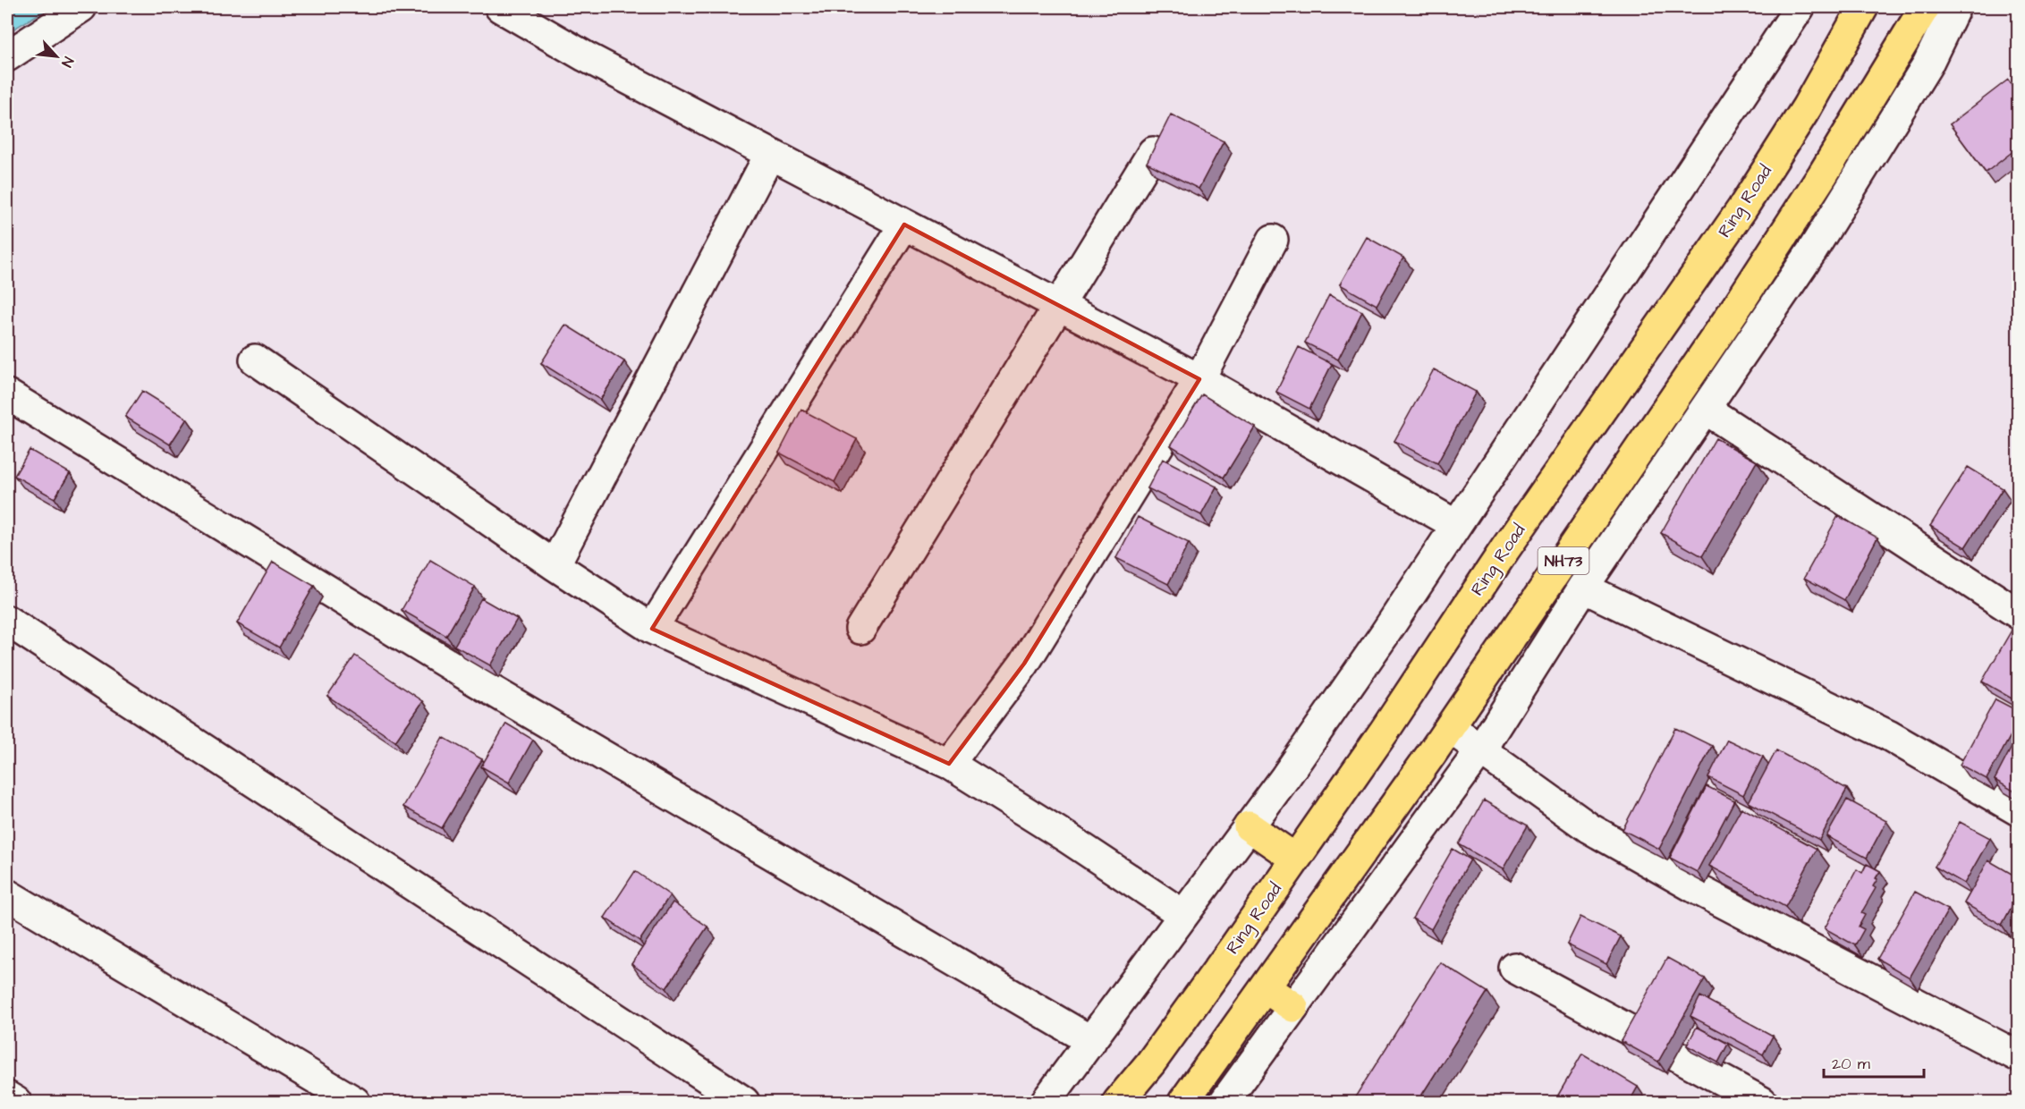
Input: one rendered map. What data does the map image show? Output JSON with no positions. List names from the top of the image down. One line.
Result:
{"streets":{"highway":["Ring Road","NH73"]},"scale_bar":"20 m","north":"bottom right"}
